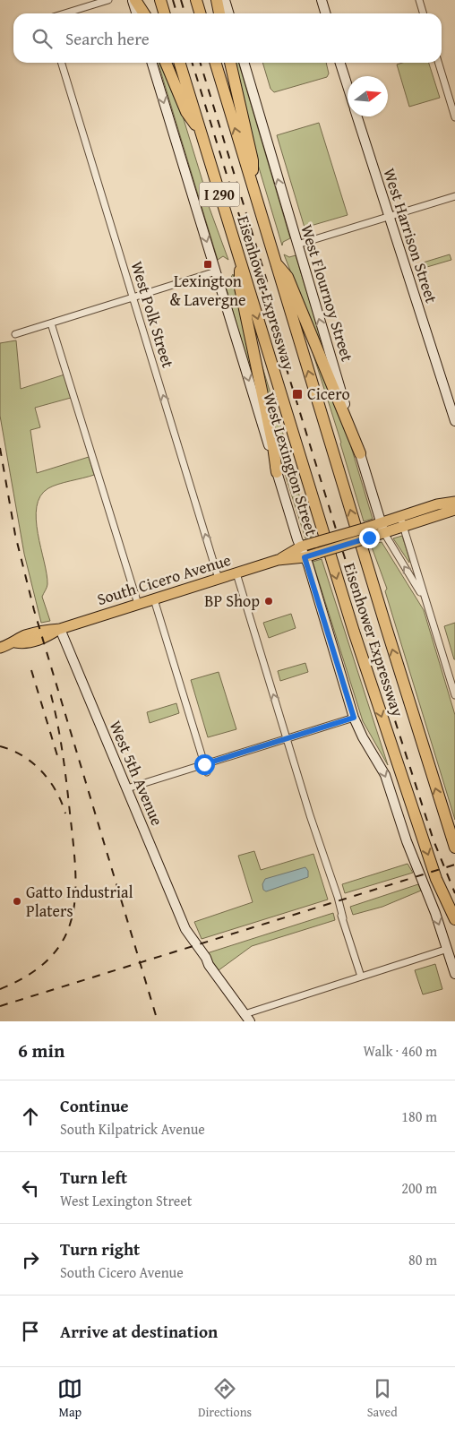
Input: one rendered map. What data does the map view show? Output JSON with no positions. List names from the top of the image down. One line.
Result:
{"streets":{"highway":["I 290","Eisenhower Expressway"],"main road":["South Cicero Avenue"],"street":["West Harrison Street","West Flournoy Street","West Polk Street","West Lexington Street","West 5th Avenue"]},"crossings":[["West Flournoy Street","South Cicero Avenue"],["West Polk Street","South Cicero Avenue"],["West Lexington Street","South Cicero Avenue"],["South Cicero Avenue","West 5th Avenue"]],"one_way":["West Flournoy Street","West Polk Street","West Lexington Street"],"places":{"transit":["Lexington & Lavergne","Cicero"],"other":["BP Shop","Gatto Industrial Platers"]},"north":"right","page":{"search":"Search here","heading":["6 min","Walk · 460 m"],"list":[["Continue","South Kilpatrick Avenue","180 m"],["Turn left","West Lexington Street","200 m"],["Turn right","South Cicero Avenue","80 m"],"Arrive at destination"],"nav":["Map","Directions","Saved"]}}
